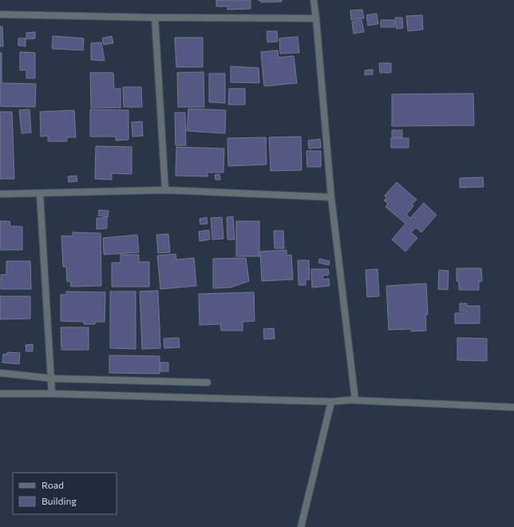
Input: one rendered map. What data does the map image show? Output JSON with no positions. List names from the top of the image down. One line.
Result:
{"legend":["Road","Building"]}
